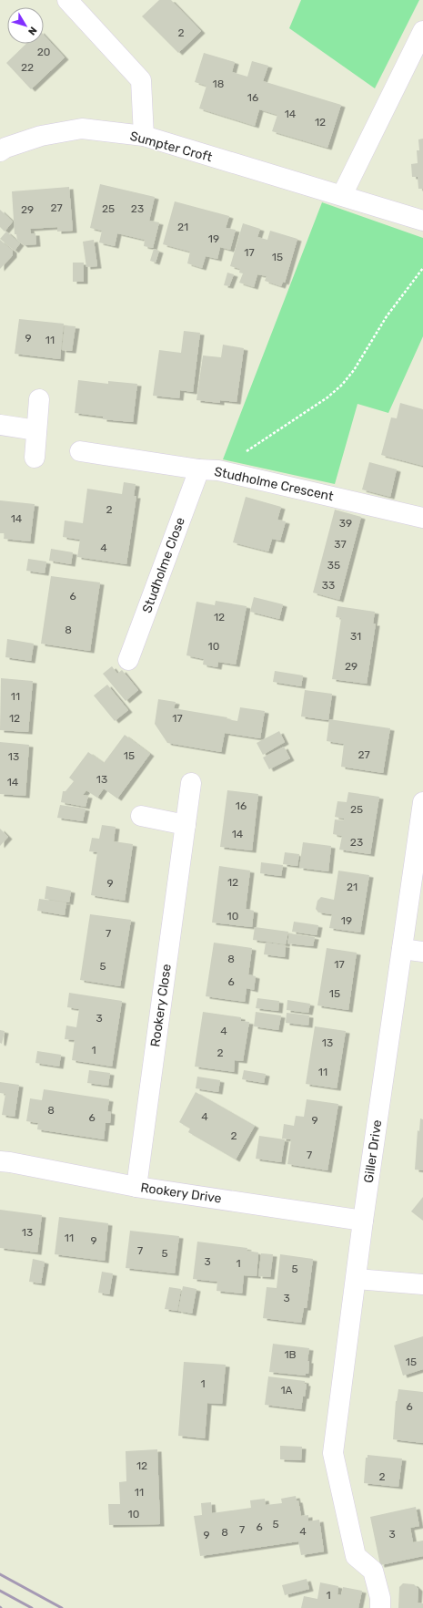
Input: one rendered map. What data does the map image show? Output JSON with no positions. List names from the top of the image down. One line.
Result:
{"streets":{"street":["Sumpter Croft","Studholme Crescent","Studholme Close","Rookery Close","Giller Drive","Rookery Drive"]},"crossings":[["Studholme Crescent","Studholme Close"],["Rookery Close","Rookery Drive"],["Giller Drive","Rookery Drive"]],"house_numbers":["2","20","22","18","16","14","12","27","25","23","29","21","19","17","15","9","11","2","14","39","37","4","35","33","6","12","8","31","10","29","11","12","17","27","15","13","13","14","16","25","14","23","12","9","21","10","19","7","8","17","5","6","15","3","4","13","1","2","11","8","4","6","9","2","7","13","11","9","7","5","3","1","5","3","1B","15","1","1A","6","12","2","11","10","5","6","7","4","8","3","9","1"],"north":"bottom right"}
